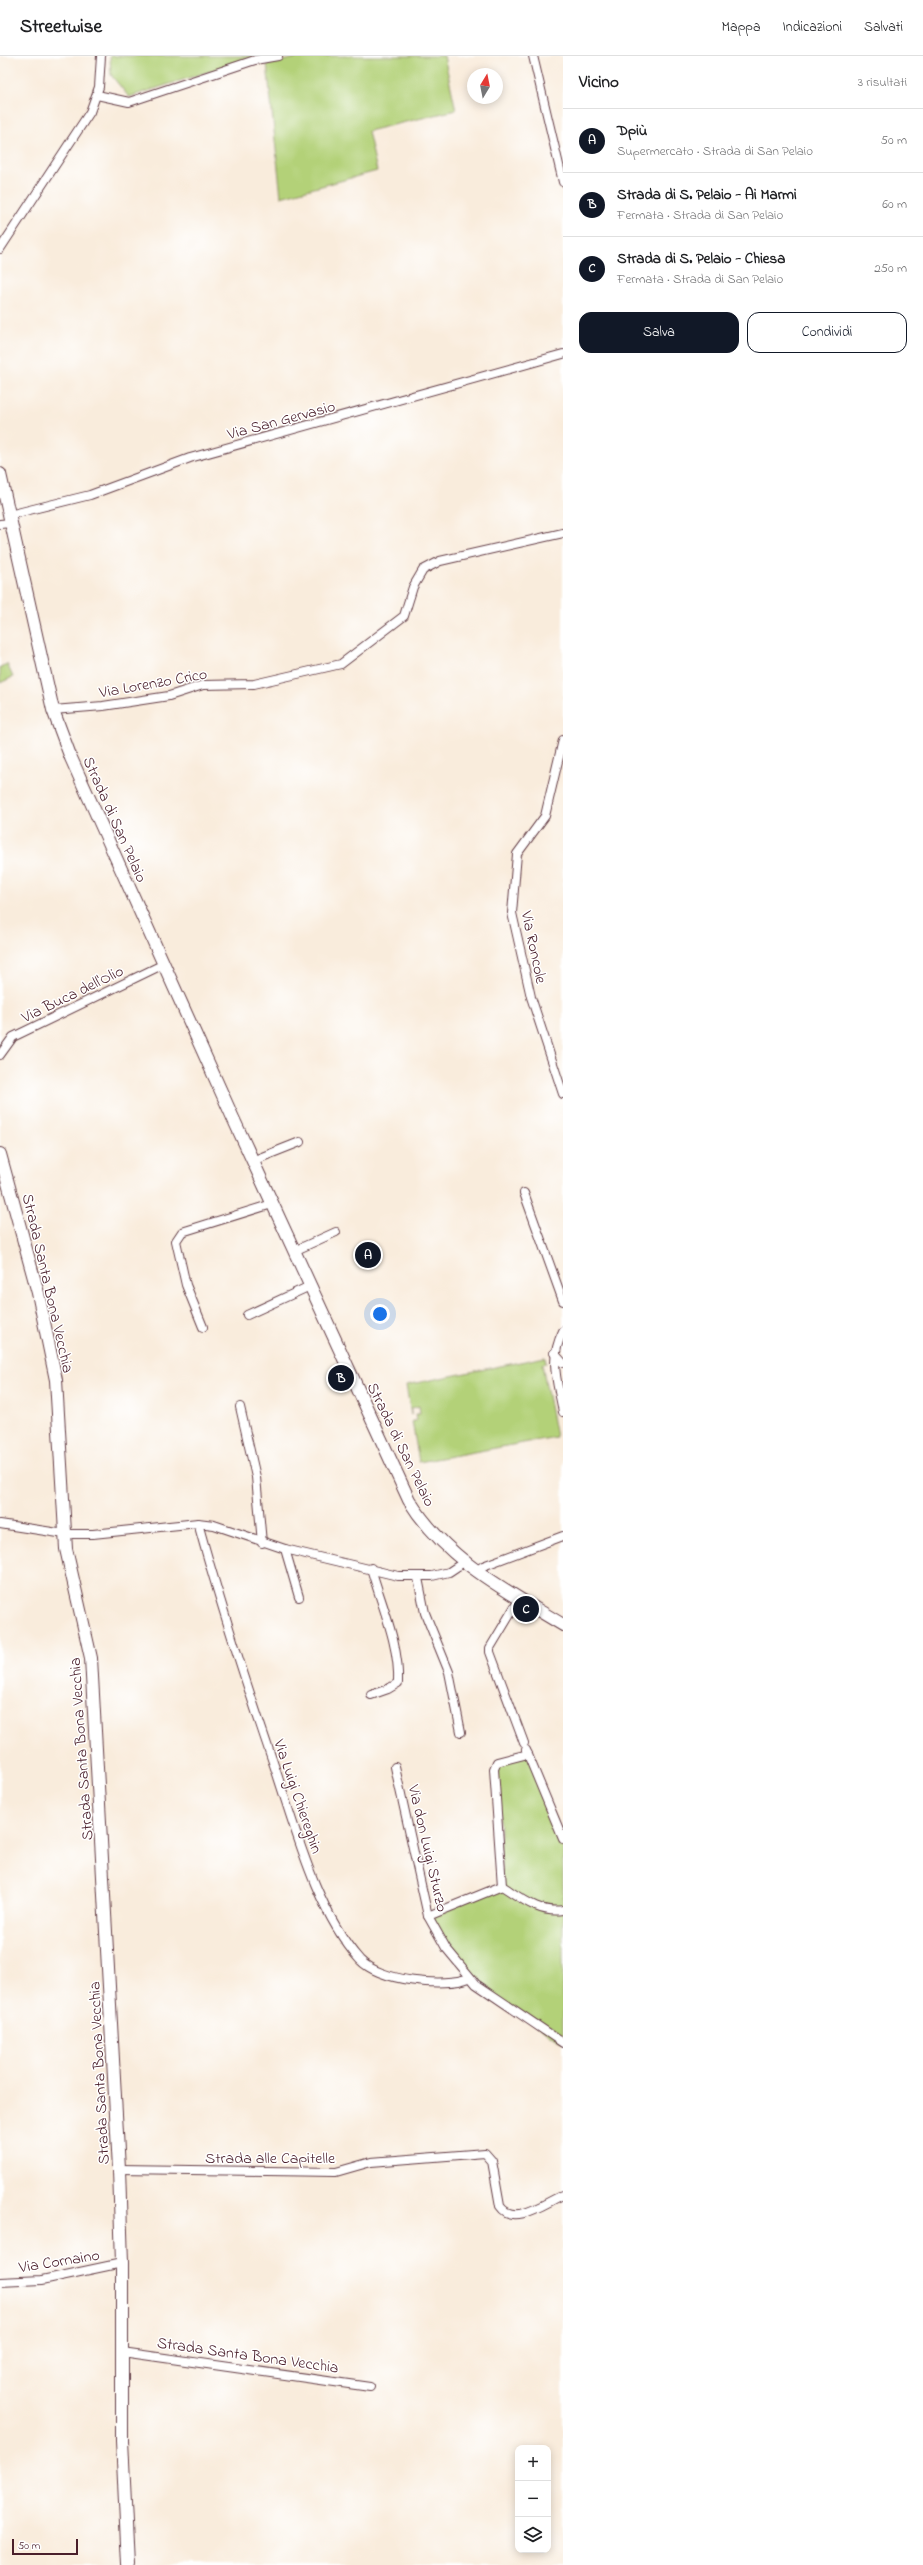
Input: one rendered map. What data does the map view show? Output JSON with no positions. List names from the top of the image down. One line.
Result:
{"streets":{"street":["Via San Gervasio","Via Lorenzo Crico","Strada di San Pelaio","Via Roncole","Via Buca dell'Olio","Strada Santa Bona Vecchia","Via Luigi Chiereghin","Via don Luigi Sturzo","Strada alle Capitelle","Via Cornaino"]},"crossings":[["Via San Gervasio","Strada di San Pelaio"],["Via Lorenzo Crico","Strada di San Pelaio"],["Strada di San Pelaio","Via Buca dell'Olio"],["Strada Santa Bona Vecchia","Strada alle Capitelle"],["Strada Santa Bona Vecchia","Via Cornaino"],["Via Luigi Chiereghin","Via don Luigi Sturzo"]],"scale_bar":"50 m","north":"top","page":{"header":"Streetwise","nav":["Mappa","Indicazioni","Salvati"],"heading":["Vicino","3 risultati"],"list":[{"mark":"A","name":"Dpiù","note":"Supermercato · Strada di San Pelaio","value":"50 m"},{"mark":"B","name":"Strada di S. Pelaio - Ai Marmi","note":"Fermata · Strada di San Pelaio","value":"60 m"},{"mark":"C","name":"Strada di S. Pelaio - Chiesa","note":"Fermata · Strada di San Pelaio","value":"250 m"}],"buttons":["Salva","Condividi"],"pins":["A","B","C"],"map_buttons":["+","−"],"scale":"50 m"}}
